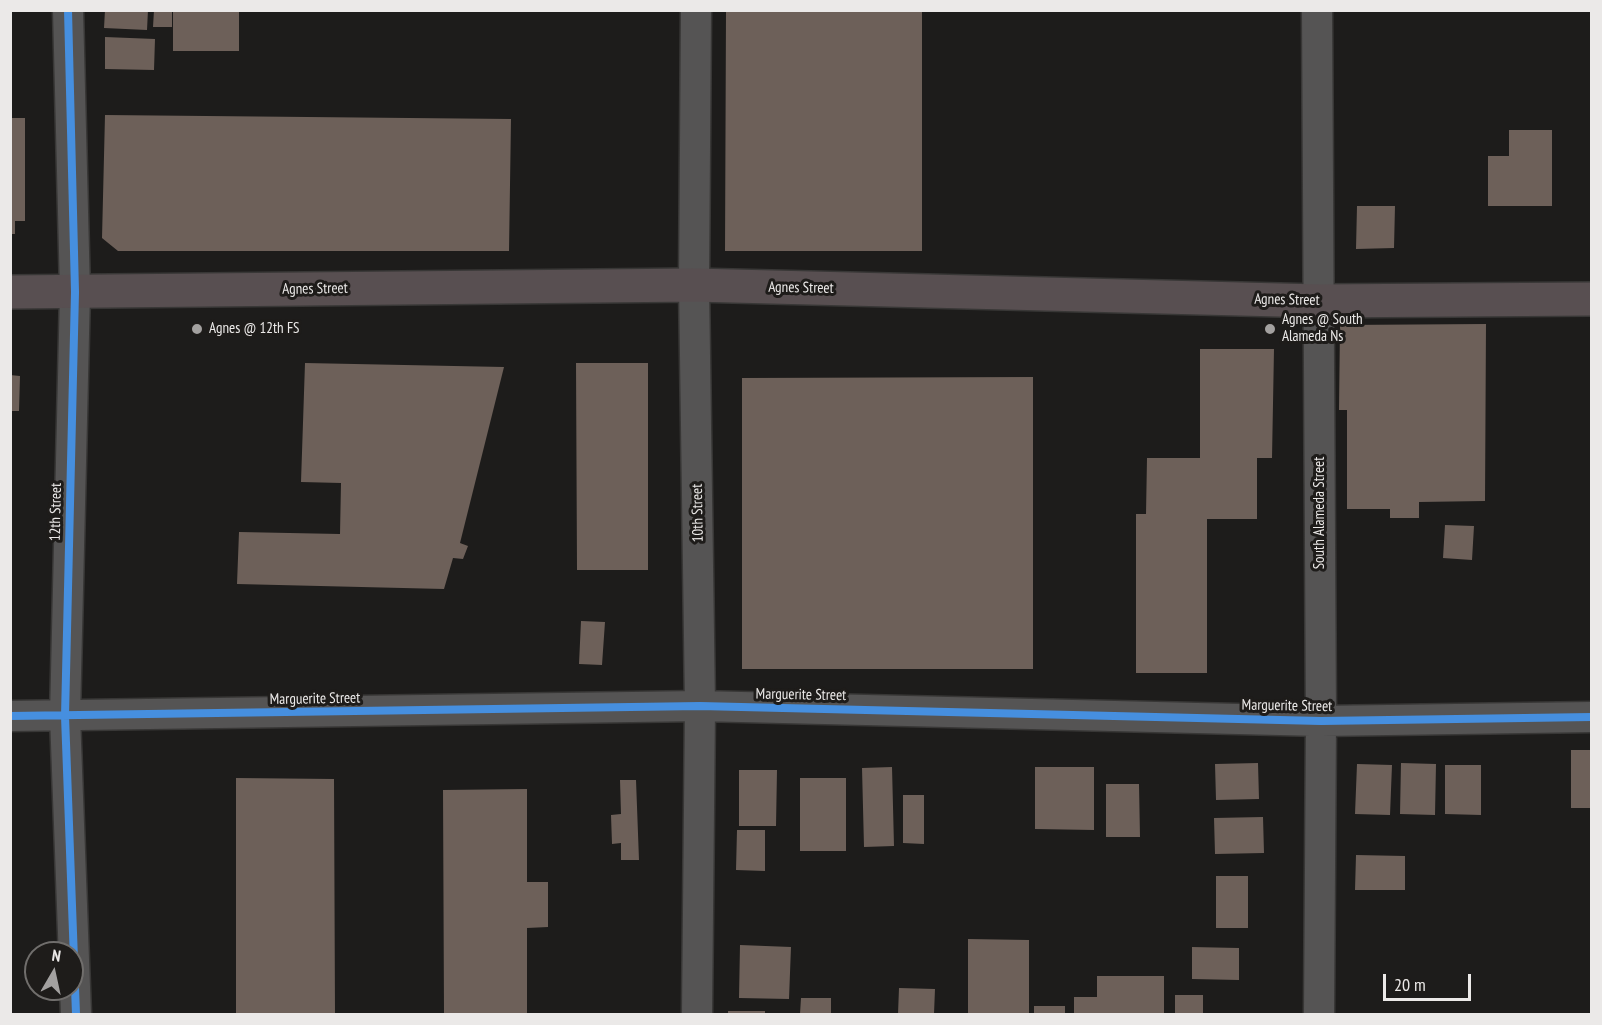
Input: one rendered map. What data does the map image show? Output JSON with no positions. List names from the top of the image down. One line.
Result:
{"streets":{"main road":["Agnes Street"],"street":["12th Street","10th Street","South Alameda Street","Marguerite Street"]},"crossings":[["Agnes Street","12th Street"],["Agnes Street","10th Street"],["Agnes Street","South Alameda Street"],["12th Street","Marguerite Street"],["10th Street","Marguerite Street"],["South Alameda Street","Marguerite Street"]],"places":["Agnes @ 12th FS","Agnes @ South Alameda Ns"],"scale_bar":"20 m","north":"top"}
